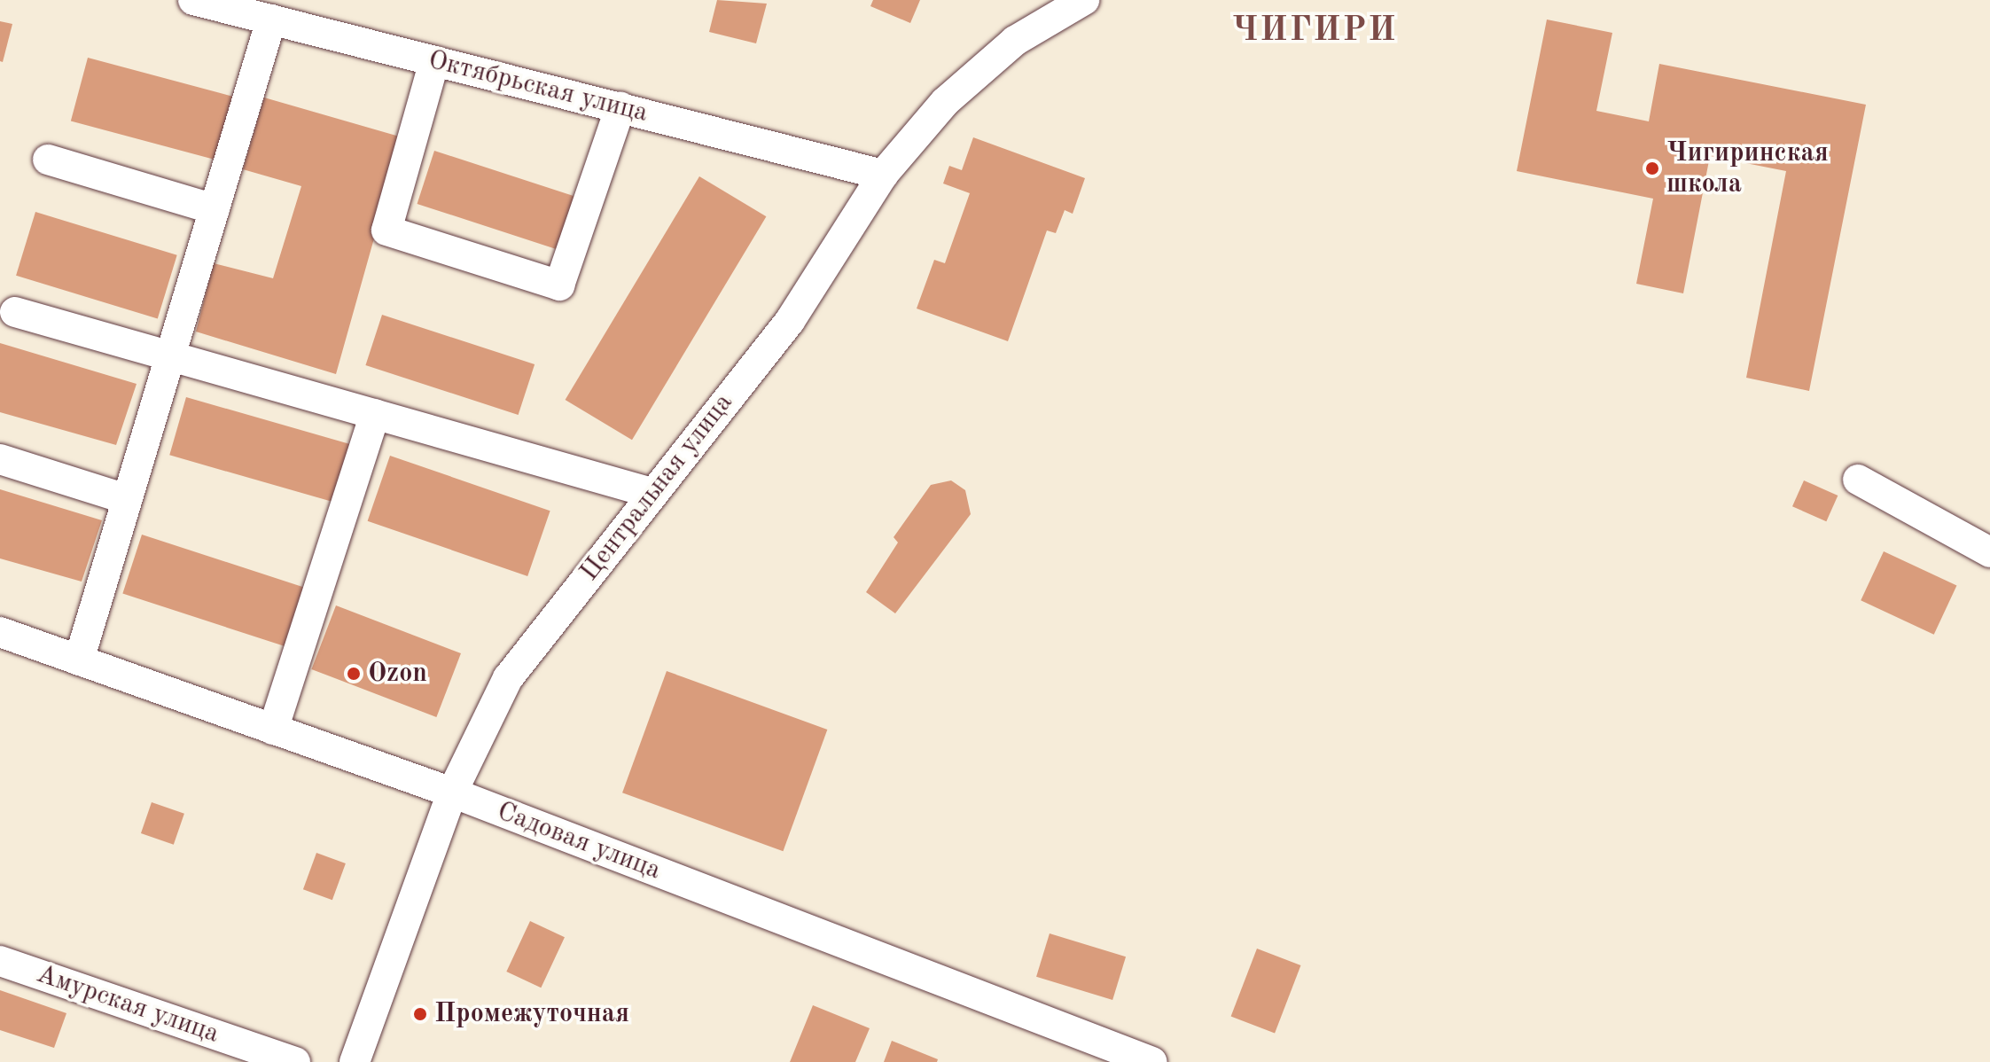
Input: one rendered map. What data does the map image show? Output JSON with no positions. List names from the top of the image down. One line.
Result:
{"streets":{"street":["Октябрьская улица","Центральная улица","Садовая улица","Амурская улица"]},"crossings":[["Октябрьская улица","Центральная улица"],["Центральная улица","Садовая улица"]],"districts":["ЧИГИРИ"],"places":["Чигиринская школа","Ozon","Промежуточная"]}
